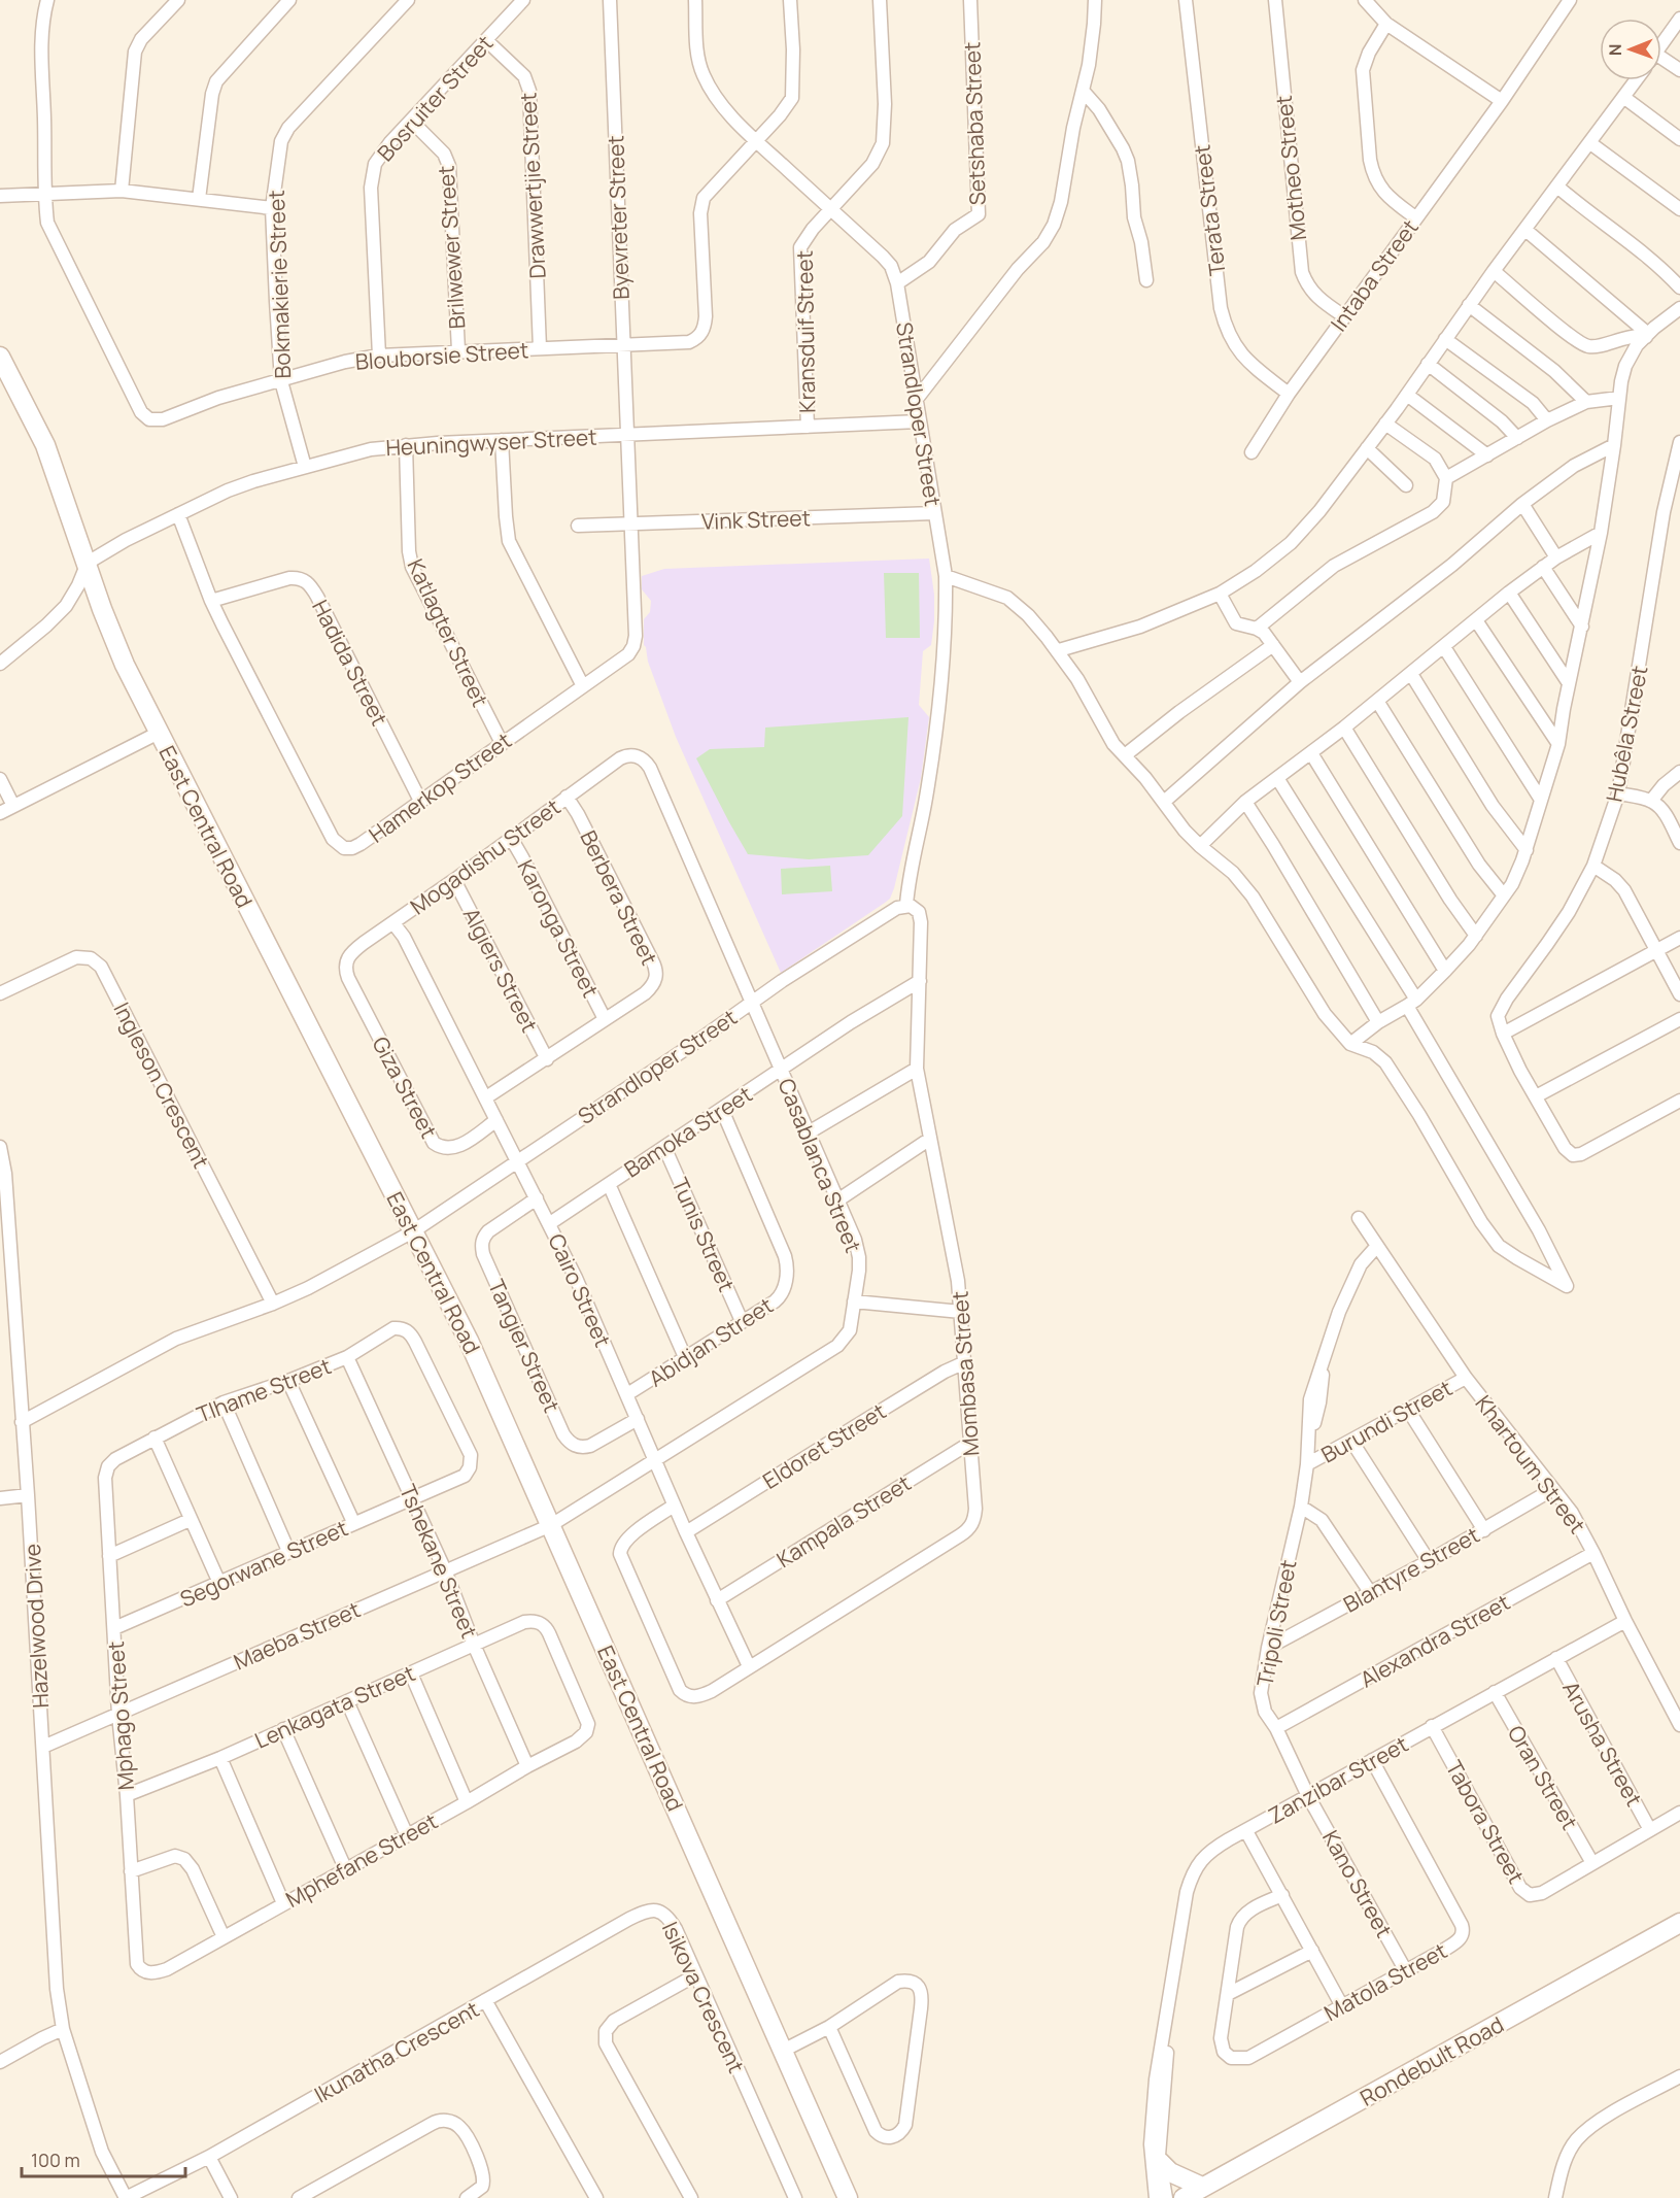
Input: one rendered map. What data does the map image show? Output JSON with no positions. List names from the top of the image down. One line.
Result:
{"streets":{"street":["Bosruiter Street","Setshaba Street","Motheo Street","Drawwertjie Street","Terata Street","Byevreter Street","Brilwewer Street","Intaba Street","Bokmakierie Street","Kransduif Street","Blouborsie Street","Strandloper Street","Heuningwyser Street","Vink Street","Katlagter Street","Hadida Street","Hubêla Street","Hamerkop Street","East Central Road","Mogadishu Street","Berbera Street","Karonga Street","Algiers Street","Ingleson Crescent","Giza Street","Bamoka Street","Casablanca Street","Tunis Street","Cairo Street","Abidjan Street","Tangier Street","Mombasa Street","Tlhame Street","Burundi Street","Eldoret Street","Khartoum Street","Kampala Street","Tshekane Street","Segorwane Street","Blantyre Street","Tripoli Street","Hazelwood Drive","Maeba Street","Alexandra Street","Lenkagata Street","Mphago Street","Arusha Street","Oran Street","Zanzibar Street","Tabora Street","Mphefane Street","Kano Street","Matola Street","Isikova Crescent","Ikunatha Crescent","Rondebult Road"]},"crossings":[["Bosruiter Street","Drawwertjie Street"],["Bosruiter Street","Brilwewer Street"],["Bosruiter Street","Blouborsie Street"],["Setshaba Street","Strandloper Street"],["Motheo Street","Intaba Street"],["Drawwertjie Street","Blouborsie Street"],["Terata Street","Intaba Street"],["Byevreter Street","Blouborsie Street"],["Byevreter Street","Heuningwyser Street"],["Byevreter Street","Hamerkop Street"],["Brilwewer Street","Blouborsie Street"],["Bokmakierie Street","Blouborsie Street"],["Bokmakierie Street","Heuningwyser Street"],["Kransduif Street","Strandloper Street"],["Kransduif Street","Heuningwyser Street"],["Blouborsie Street","Strandloper Street"],["Strandloper Street","Heuningwyser Street"],["Strandloper Street","Vink Street"],["Strandloper Street","East Central Road"],["Strandloper Street","Casablanca Street"],["Strandloper Street","Cairo Street"],["Strandloper Street","Mombasa Street"],["Heuningwyser Street","Katlagter Street"],["Heuningwyser Street","Hamerkop Street"],["Heuningwyser Street","East Central Road"],["Vink Street","Hamerkop Street"],["Katlagter Street","Hamerkop Street"],["Hadida Street","Hamerkop Street"],["East Central Road","Casablanca Street"],["East Central Road","Maeba Street"],["Mogadishu Street","Berbera Street"],["Mogadishu Street","Karonga Street"],["Mogadishu Street","Algiers Street"],["Mogadishu Street","Giza Street"],["Mogadishu Street","Casablanca Street"],["Mogadishu Street","Cairo Street"],["Berbera Street","Karonga Street"],["Berbera Street","Algiers Street"],["Berbera Street","Cairo Street"],["Giza Street","Cairo Street"],["Bamoka Street","Casablanca Street"],["Bamoka Street","Tunis Street"],["Bamoka Street","Cairo Street"],["Bamoka Street","Abidjan Street"],["Bamoka Street","Mombasa Street"],["Casablanca Street","Cairo Street"],["Casablanca Street","Maeba Street"],["Tunis Street","Abidjan Street"],["Cairo Street","Abidjan Street"],["Cairo Street","Tangier Street"],["Cairo Street","Mombasa Street"],["Cairo Street","Eldoret Street"],["Cairo Street","Kampala Street"],["Mombasa Street","Eldoret Street"],["Mombasa Street","Kampala Street"],["Tlhame Street","Tshekane Street"],["Tlhame Street","Segorwane Street"],["Tlhame Street","Mphago Street"],["Burundi Street","Khartoum Street"],["Burundi Street","Tripoli Street"],["Khartoum Street","Blantyre Street"],["Khartoum Street","Tripoli Street"],["Khartoum Street","Alexandra Street"],["Khartoum Street","Zanzibar Street"],["Tshekane Street","Segorwane Street"],["Tshekane Street","Maeba Street"],["Tshekane Street","Lenkagata Street"],["Tshekane Street","Mphefane Street"],["Segorwane Street","Mphago Street"],["Blantyre Street","Tripoli Street"],["Tripoli Street","Alexandra Street"],["Tripoli Street","Zanzibar Street"],["Tripoli Street","Kano Street"],["Hazelwood Drive","Maeba Street"],["Hazelwood Drive","Ikunatha Crescent"],["Maeba Street","Mphago Street"],["Lenkagata Street","Mphago Street"],["Lenkagata Street","Mphefane Street"],["Mphago Street","Mphefane Street"],["Arusha Street","Zanzibar Street"],["Arusha Street","Tabora Street"],["Oran Street","Zanzibar Street"],["Oran Street","Tabora Street"],["Zanzibar Street","Tabora Street"],["Zanzibar Street","Kano Street"],["Zanzibar Street","Matola Street"],["Kano Street","Matola Street"],["Isikova Crescent","Ikunatha Crescent"]],"scale_bar":"100 m","north":"left"}
